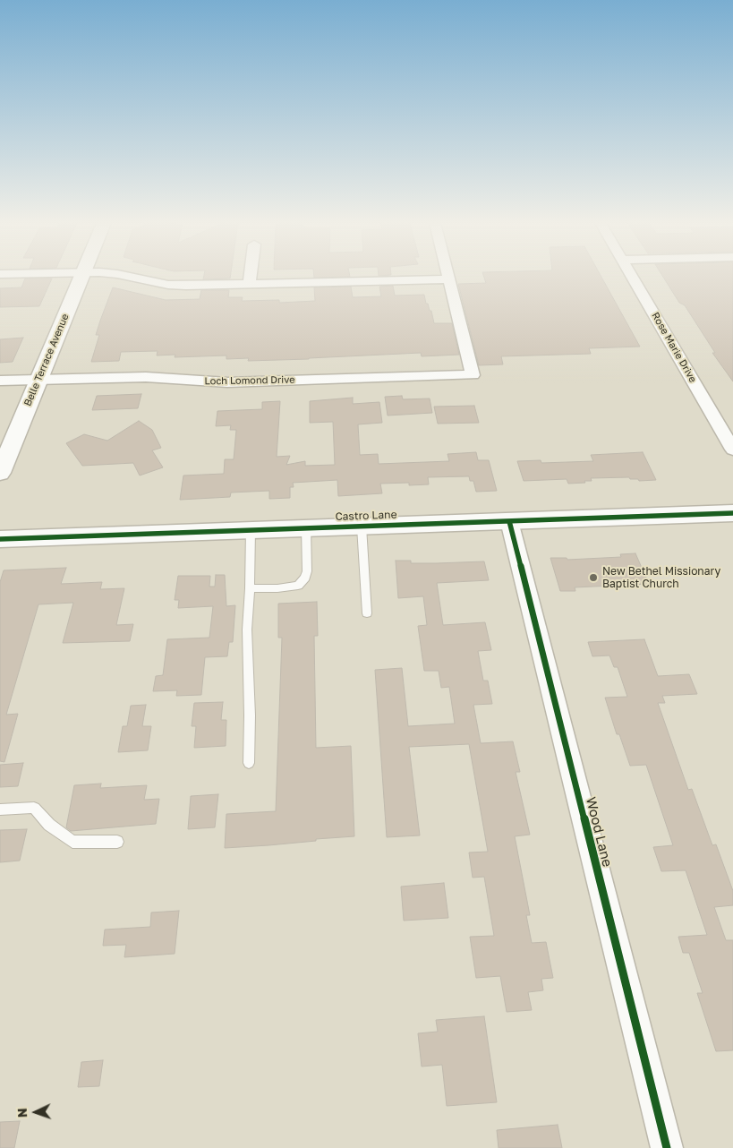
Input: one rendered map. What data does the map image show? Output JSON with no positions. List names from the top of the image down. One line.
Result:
{"streets":{"street":["Rose Marie Drive","Belle Terrace Avenue","Loch Lomond Drive","Castro Lane","Wood Lane"]},"crossings":[["Belle Terrace Avenue","Loch Lomond Drive"],["Castro Lane","Wood Lane"]],"places":["New Bethel Missionary Baptist Church"],"north":"left"}
